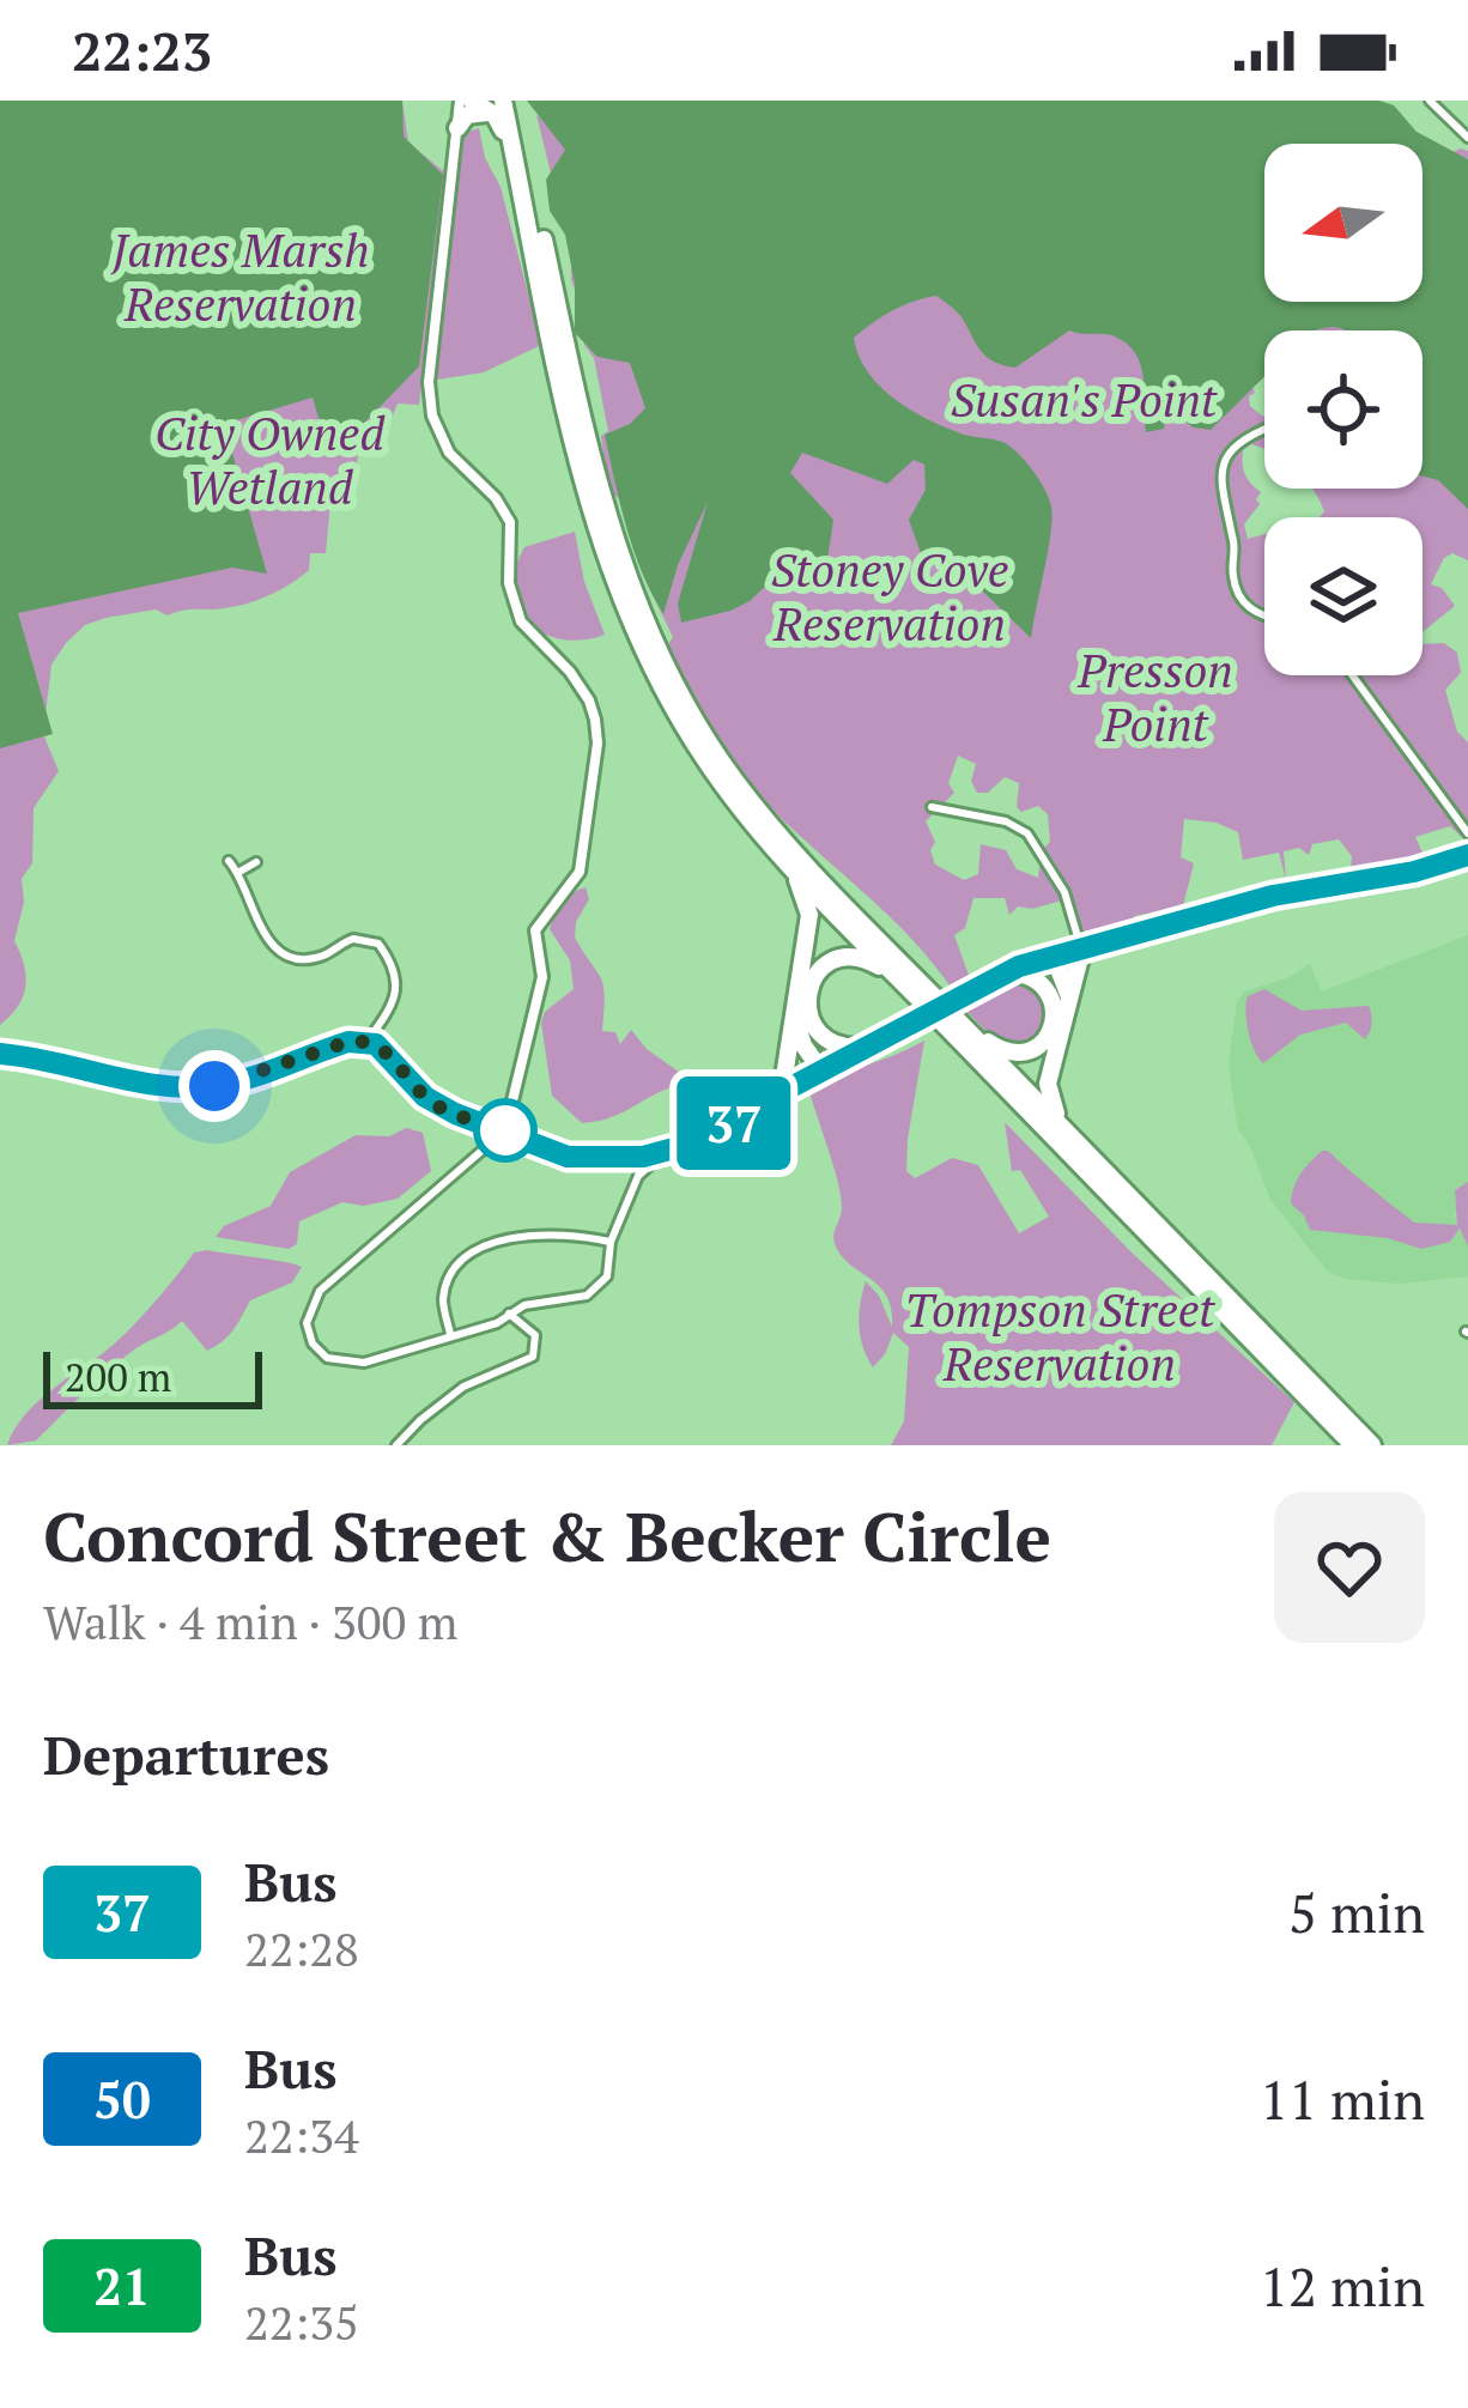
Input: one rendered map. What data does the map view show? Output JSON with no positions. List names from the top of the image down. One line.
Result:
{"parks":["James Marsh Reservation","Susan's Point","City Owned Wetland","Stoney Cove Reservation","Presson Point","Tompson Street Reservation"],"lines":["bus line 37"],"scale_bar":"200 m","north":"left","page":{"status":"22:23","on_map":"37","scale":"200 m","heading":[["Concord Street & Becker Circle","Walk · 4 min · 300 m"],"Departures"],"list":[{"mark":"37","name":"Bus","note":"22:28","value":"5 min"},{"mark":"50","name":"Bus","note":"22:34","value":"11 min"},{"mark":"21","name":"Bus","note":"22:35","value":"12 min"}]}}
